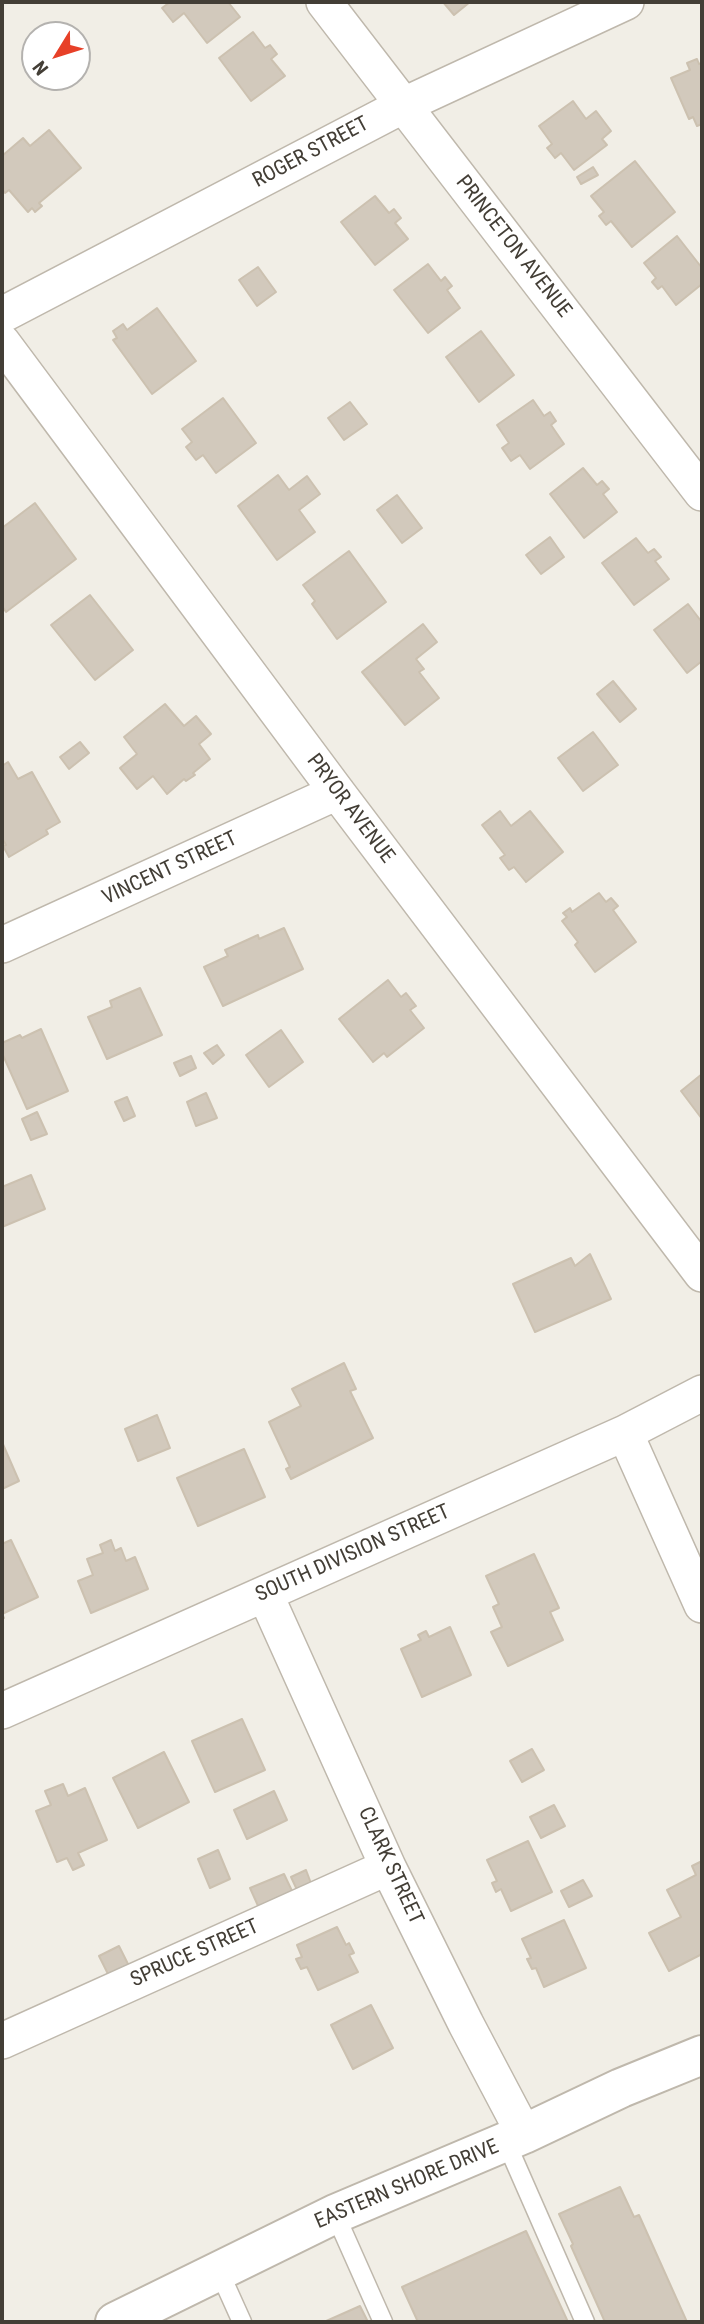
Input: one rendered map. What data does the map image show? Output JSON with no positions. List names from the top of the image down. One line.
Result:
{"streets":{"street":["ROGER STREET","PRINCETON AVENUE","PRYOR AVENUE","VINCENT STREET","SOUTH DIVISION STREET","CLARK STREET","SPRUCE STREET","EASTERN SHORE DRIVE"]},"crossings":[["ROGER STREET","PRINCETON AVENUE"],["PRYOR AVENUE","VINCENT STREET"],["SOUTH DIVISION STREET","CLARK STREET"],["CLARK STREET","SPRUCE STREET"],["CLARK STREET","EASTERN SHORE DRIVE"]],"north":"bottom left"}
